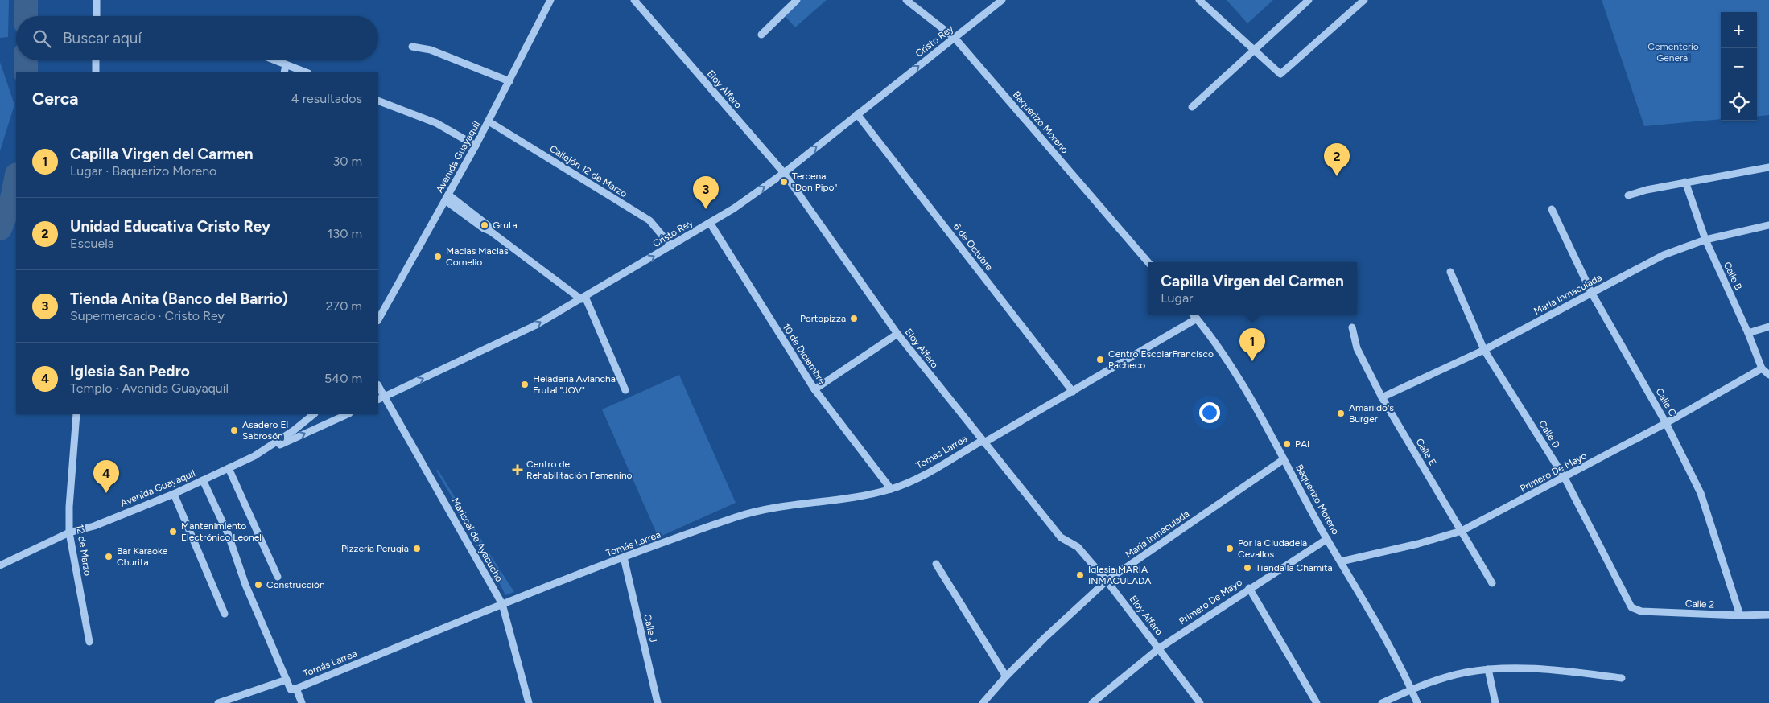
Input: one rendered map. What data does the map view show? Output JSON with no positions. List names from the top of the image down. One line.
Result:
{"streets":{"street":["Cristo Rey","Eloy Alfaro","Baquerizo Moreno","Avenida Guayaquil","Callejón 12 de Marzo","6 de Octubre","Calle B","Maria Inmaculada","10 de Diciembre","Calle C","Calle D","Tomás Larrea","Calle E","Primero De Mayo","Mariscal de Ayacucho","12 de Marzo","Calle 2","Calle J"]},"crossings":[["Cristo Rey","Eloy Alfaro"],["Cristo Rey","Baquerizo Moreno"],["Cristo Rey","Callejón 12 de Marzo"],["Cristo Rey","6 de Octubre"],["Cristo Rey","10 de Diciembre"],["Cristo Rey","Mariscal de Ayacucho"],["Eloy Alfaro","Maria Inmaculada"],["Eloy Alfaro","Tomás Larrea"],["Eloy Alfaro","Primero De Mayo"],["Baquerizo Moreno","Maria Inmaculada"],["Baquerizo Moreno","Tomás Larrea"],["Baquerizo Moreno","Primero De Mayo"],["Avenida Guayaquil","Callejón 12 de Marzo"],["Avenida Guayaquil","12 de Marzo"],["6 de Octubre","Tomás Larrea"],["Calle B","Maria Inmaculada"],["Calle B","Primero De Mayo"],["Maria Inmaculada","Calle C"],["Maria Inmaculada","Calle D"],["Maria Inmaculada","Calle E"],["10 de Diciembre","Tomás Larrea"],["Calle C","Primero De Mayo"],["Calle C","Calle 2"],["Calle D","Primero De Mayo"],["Calle D","Calle 2"],["Tomás Larrea","Mariscal de Ayacucho"],["Tomás Larrea","Calle J"],["Calle E","Primero De Mayo"]],"one_way":["Cristo Rey"],"parks":["Cementerio General"],"places":{"other":["Tercena \"Don Pipo\"","Gruta","Macias Macias Cornelio","Portopizza","Centro EscolarFrancisco Pacheco","Heladería Avlancha Frutal \"JOV\"","Amarildo's Burger","Asadero El Sabrosón","PAI","Mantenimiento Electrónico Leonel","Pizzería Perugia","Por la Ciudadela Cevallos","Bar Karaoke Churita","Tienda la Chamita","Iglesia MARIA INMACULADA","Construcción"],"health":["Centro de Rehabilitación Femenino"]},"page":{"map_buttons":["+","−"],"search":"Buscar aquí","heading":["Cerca","4 resultados"],"list":[{"mark":"1","name":"Capilla Virgen del Carmen","note":"Lugar · Baquerizo Moreno","value":"30 m"},{"mark":"2","name":"Unidad Educativa Cristo Rey","note":"Escuela","value":"130 m"},{"mark":"3","name":"Tienda Anita (Banco del Barrio)","note":"Supermercado · Cristo Rey","value":"270 m"},{"mark":"4","name":"Iglesia San Pedro","note":"Templo · Avenida Guayaquil","value":"540 m"}],"pins":["2","3","1","4"],"popup":["Capilla Virgen del Carmen","Lugar"]}}
